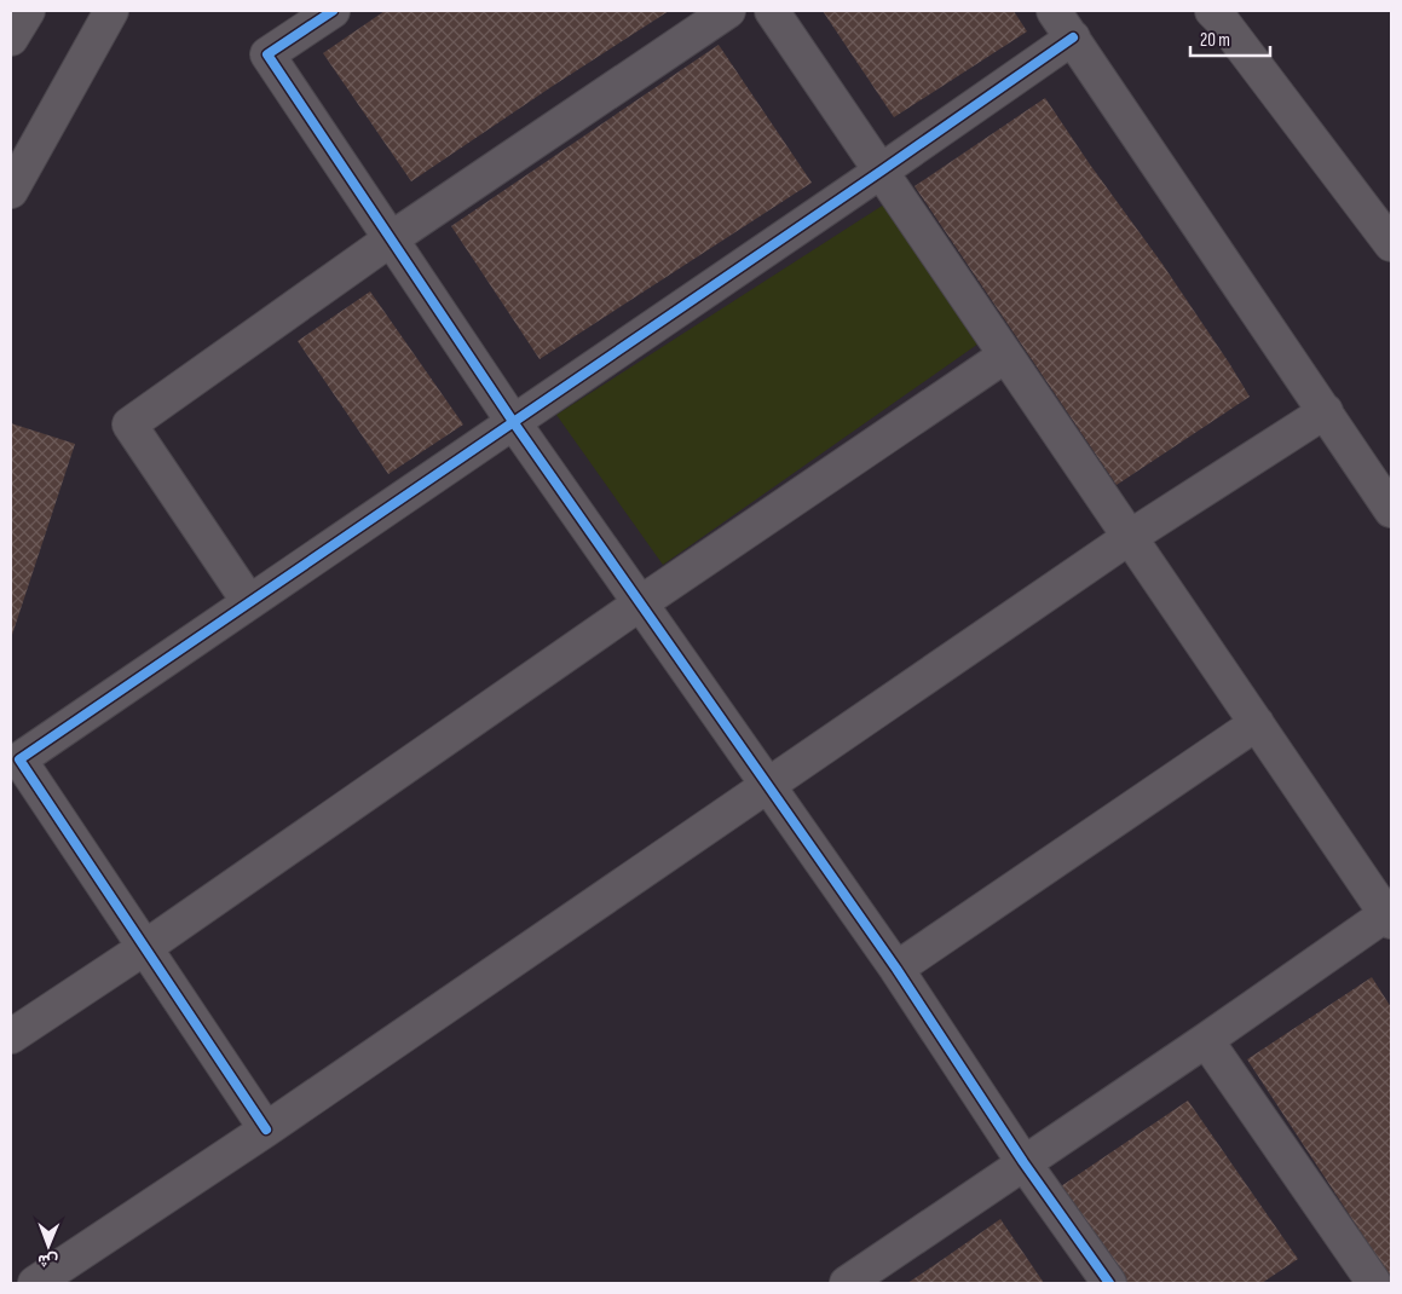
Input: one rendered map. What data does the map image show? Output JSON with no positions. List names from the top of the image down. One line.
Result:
{"scale_bar":"20 m","north":"bottom"}
